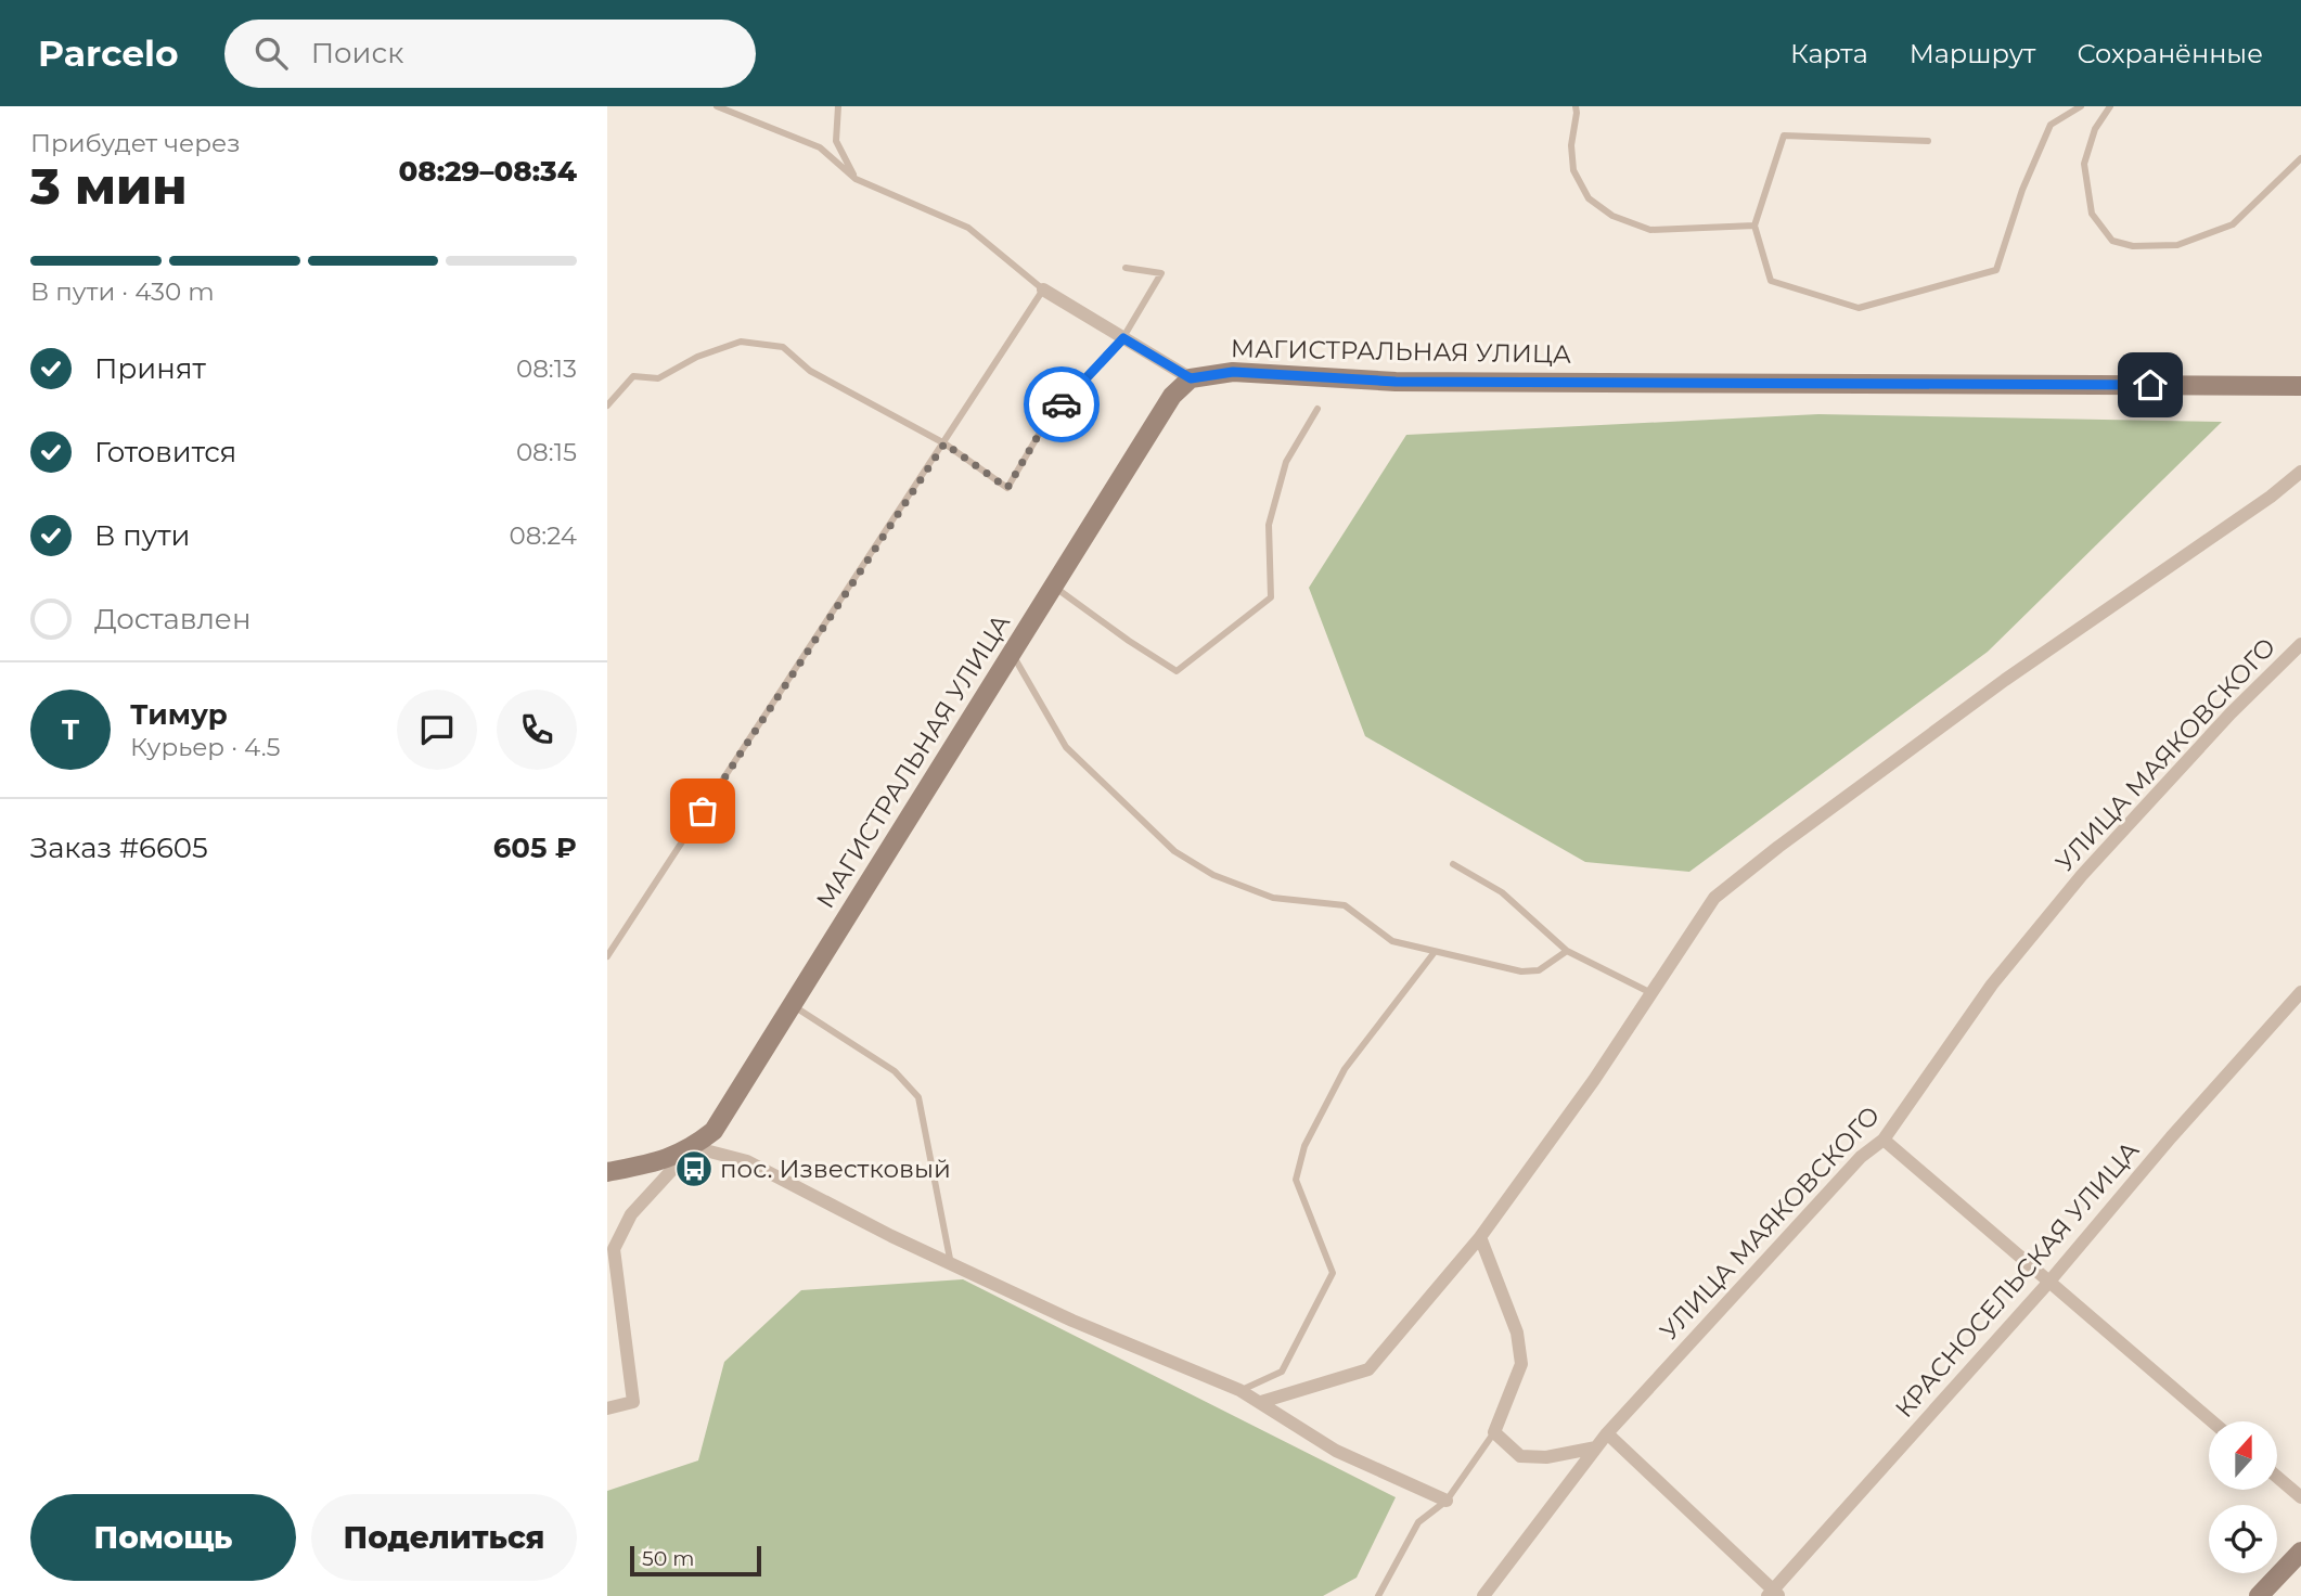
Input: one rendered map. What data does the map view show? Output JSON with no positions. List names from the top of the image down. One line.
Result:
{"streets":{"street":["МАГИСТРАЛЬНАЯ УЛИЦА","УЛИЦА МАЯКОВСКОГО","КРАСНОСЕЛЬСКАЯ УЛИЦА"]},"places":{"bus stop":["пос. Известковый"]},"scale_bar":"50 m","north":"top","page":{"header":"Parcelo","search":"Поиск","nav":["Карта","Маршрут","Сохранённые"],"heading":["3 мин","Прибудет через","08:29–08:34"],"panel":["Тимур","Курьер · 4.5","Заказ #6605","605 ₽"],"bar":"В пути · 430 m","list":[["Принят","08:13"],["Готовится","08:15"],["В пути","08:24"],"Доставлен"],"round":"Т","buttons":["Помощь","Поделиться"],"scale":"50 m"}}
